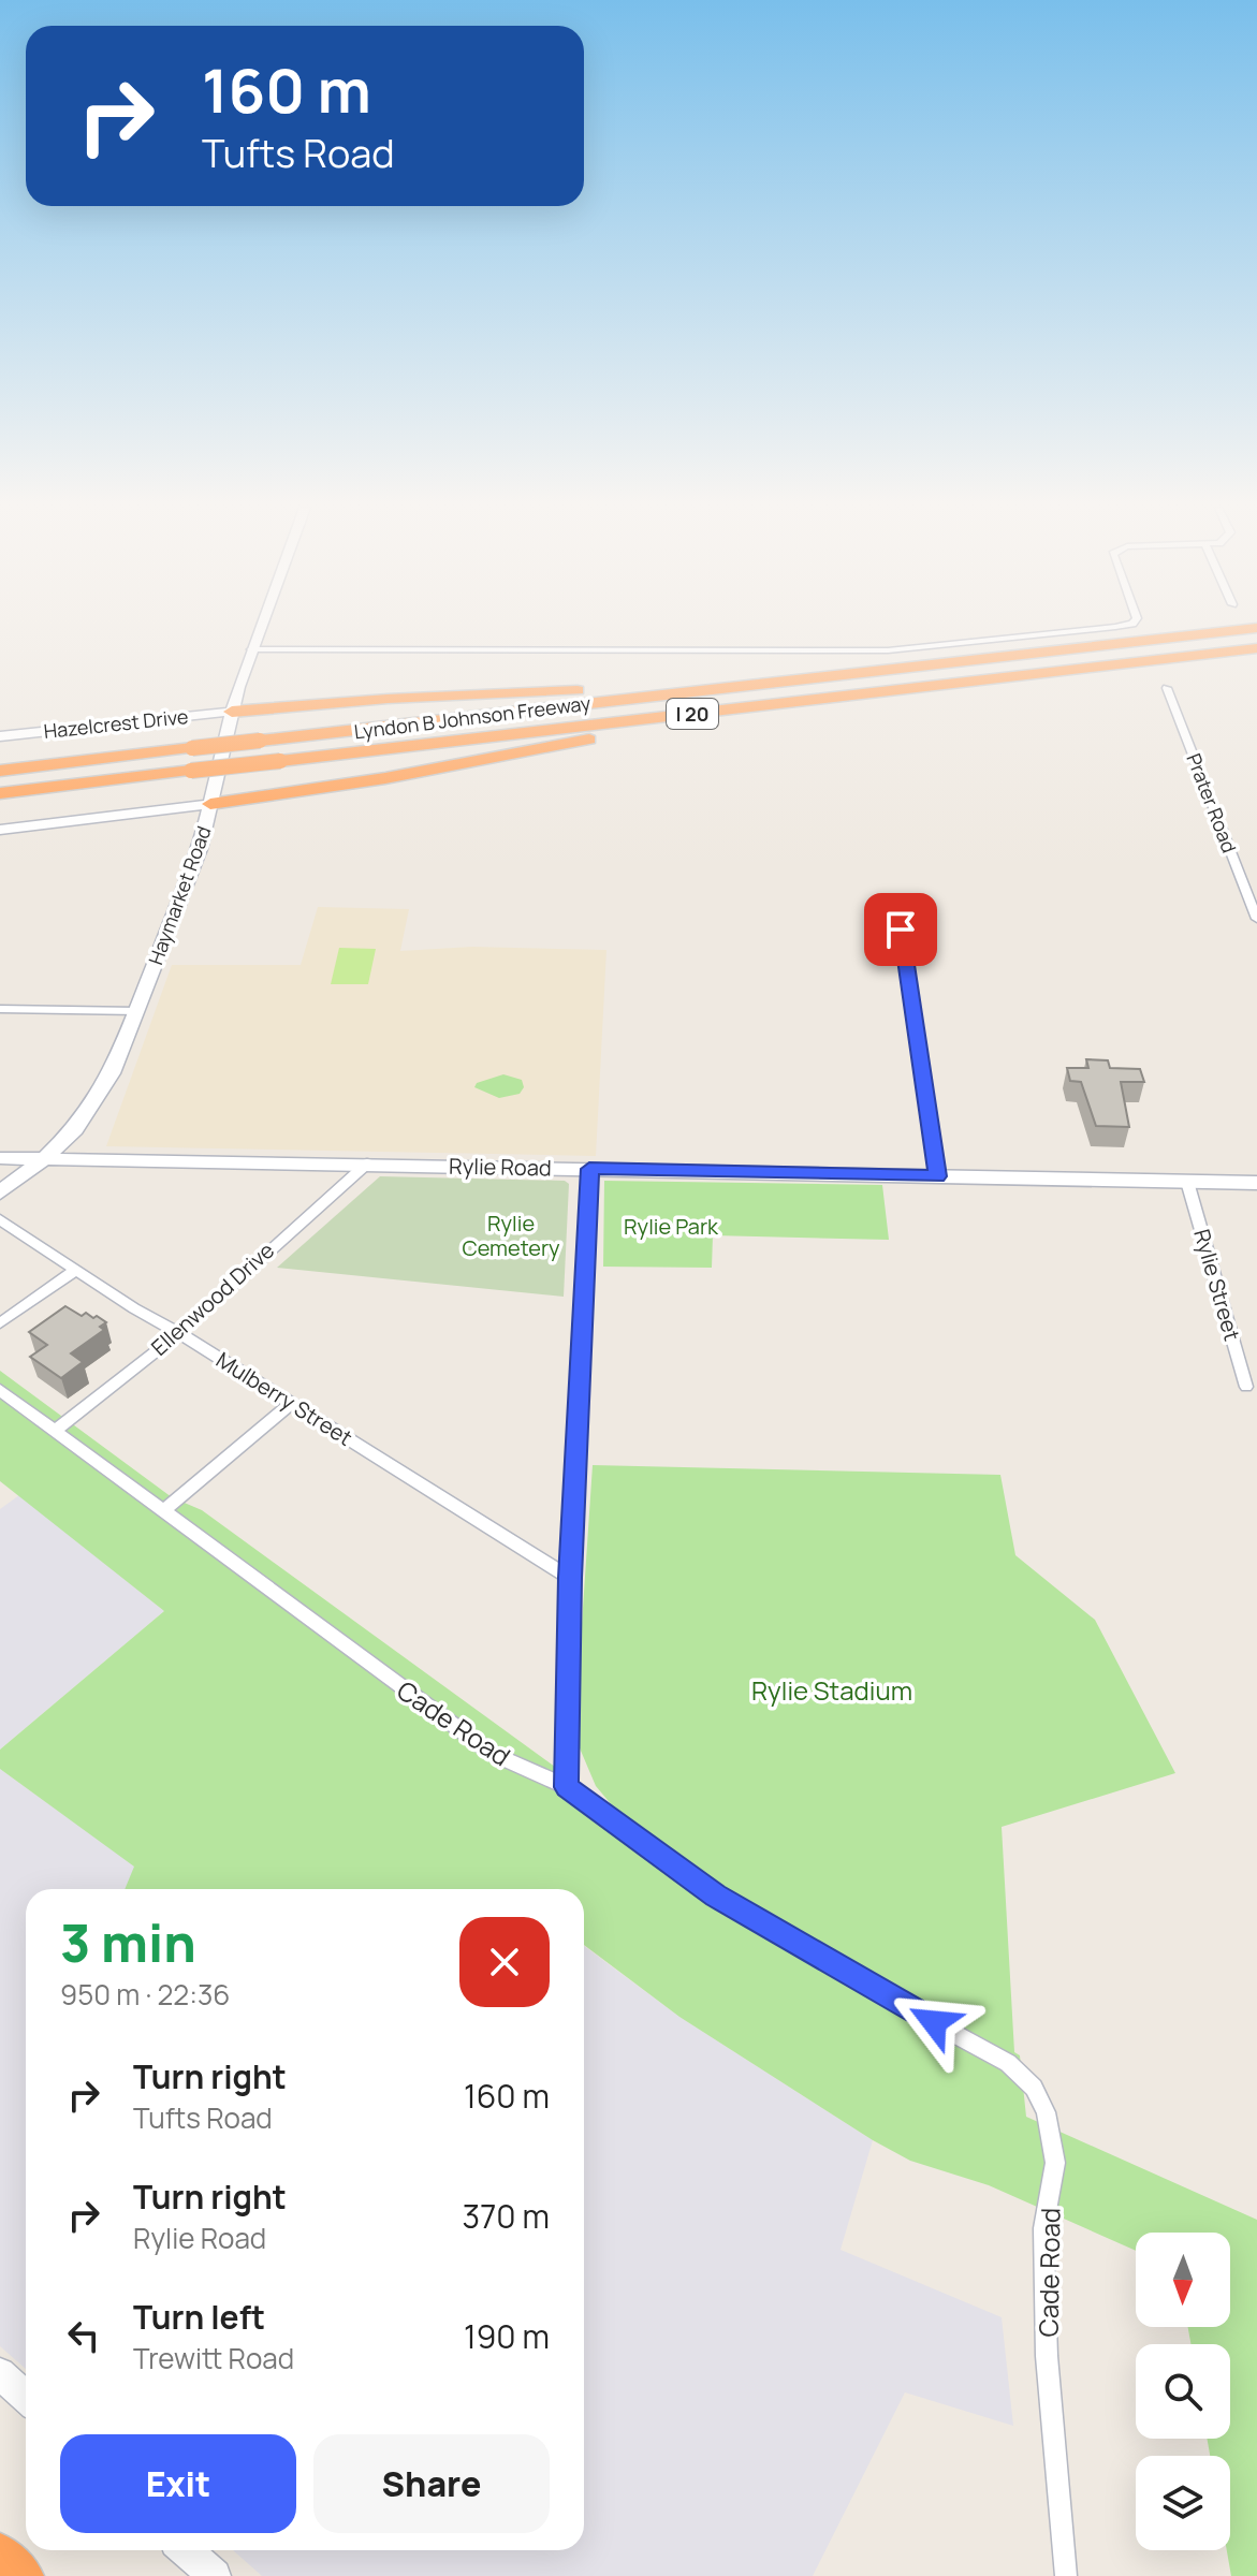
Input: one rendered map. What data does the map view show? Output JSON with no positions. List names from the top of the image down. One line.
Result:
{"streets":{"highway":["I 20","Lyndon B Johnson Freeway"],"street":["Hazelcrest Drive","Prater Road","Haymarket Road","Rylie Road","Rylie Street","Ellenwood Drive","Mulberry Street","Cade Road"]},"crossings":[["Hazelcrest Drive","Haymarket Road"],["Haymarket Road","Rylie Road"],["Rylie Road","Rylie Street"],["Rylie Road","Ellenwood Drive"],["Ellenwood Drive","Mulberry Street"],["Ellenwood Drive","Cade Road"]],"parks":["Rylie Cemetery","Rylie Park","Rylie Stadium"],"north":"bottom","page":{"turn":["160 m","Tufts Road"],"heading":["3 min","950 m · 22:36"],"list":[{"name":"Turn right","note":"Tufts Road","value":"160 m"},{"name":"Turn right","note":"Rylie Road","value":"370 m"},{"name":"Turn left","note":"Trewitt Road","value":"190 m"}],"buttons":["Exit","Share"]}}
